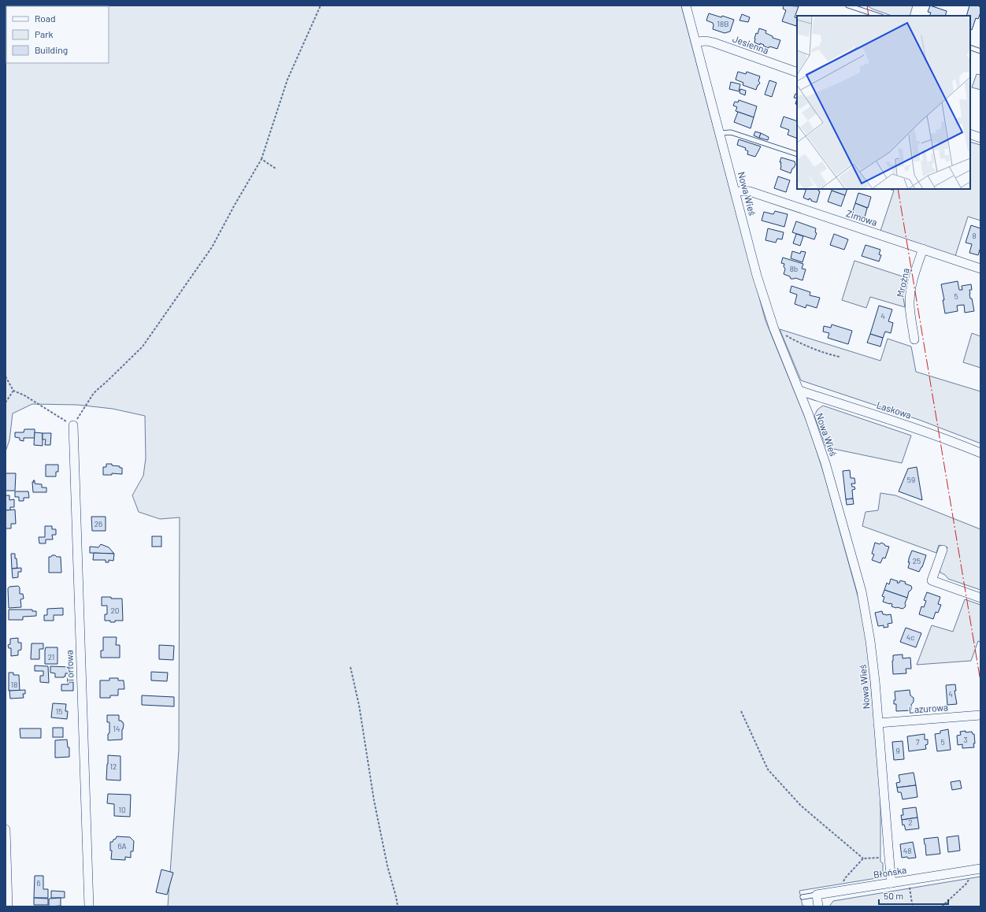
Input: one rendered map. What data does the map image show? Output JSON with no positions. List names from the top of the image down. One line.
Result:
{"streets":{"street":["Jesienna","Nowa Wieś","Zimowa","Mroźna","Laskowa","Torfowa","Lazurowa","Błońska"]},"crossings":[["Jesienna","Nowa Wieś"],["Nowa Wieś","Zimowa"],["Nowa Wieś","Laskowa"],["Nowa Wieś","Lazurowa"],["Nowa Wieś","Błońska"],["Zimowa","Mroźna"]],"house_numbers":["18B","8","8b","5","4","59","26","25","20","4c","21","18","4","15","14","3","7","5","9","12","10","2","6A","48","6"],"legend":["Road","Park","Building"],"scale_bar":"50 m"}
